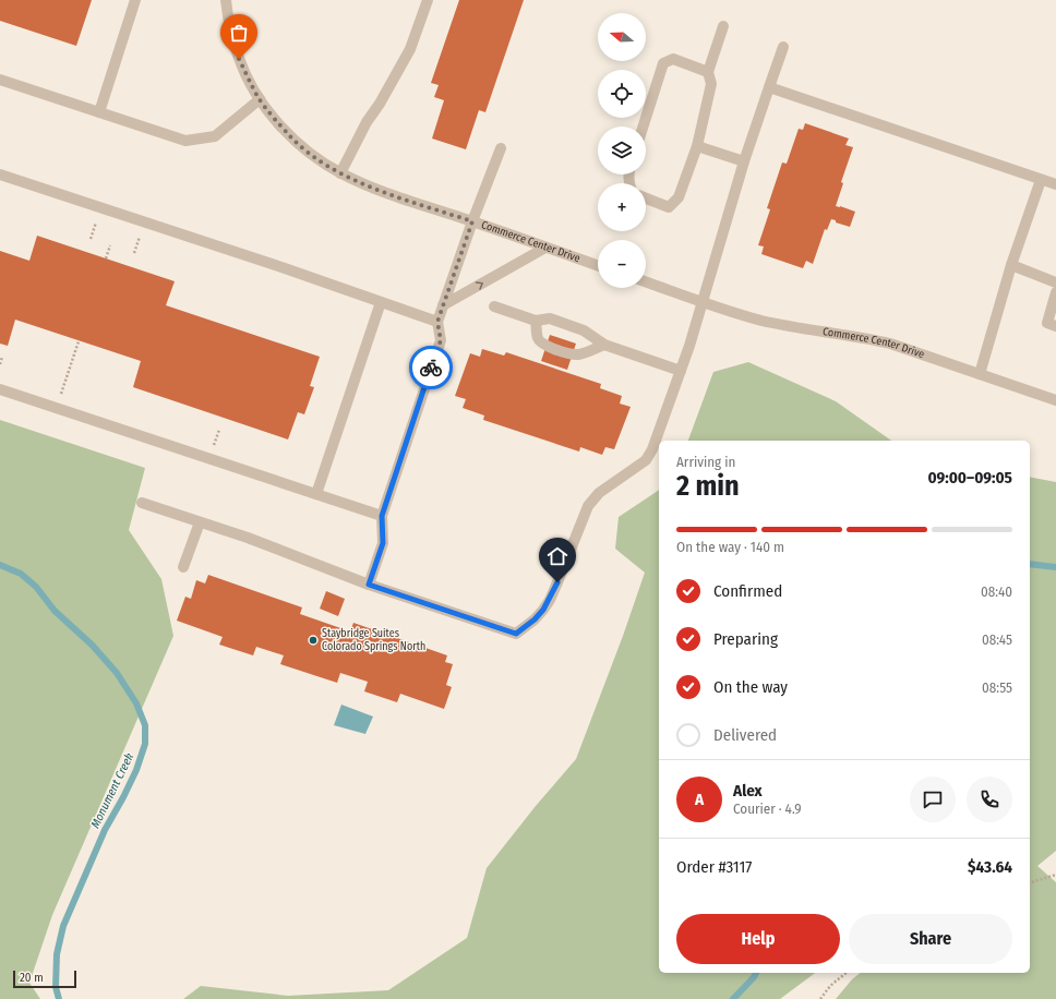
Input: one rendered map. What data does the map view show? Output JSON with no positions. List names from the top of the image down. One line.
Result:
{"streets":{"street":["Commerce Center Drive"]},"water":["Monument Creek"],"places":["Staybridge Suites Colorado Springs North"],"scale_bar":"20 m","north":"left","page":{"map_buttons":["+","−"],"heading":["2 min","Arriving in","09:00–09:05"],"panel":["Alex","Courier · 4.9","Order #3117","$43.64"],"bar":"On the way · 140 m","list":[["Confirmed","08:40"],["Preparing","08:45"],["On the way","08:55"],"Delivered"],"round":"A","buttons":["Help","Share"],"scale":"20 m"}}
